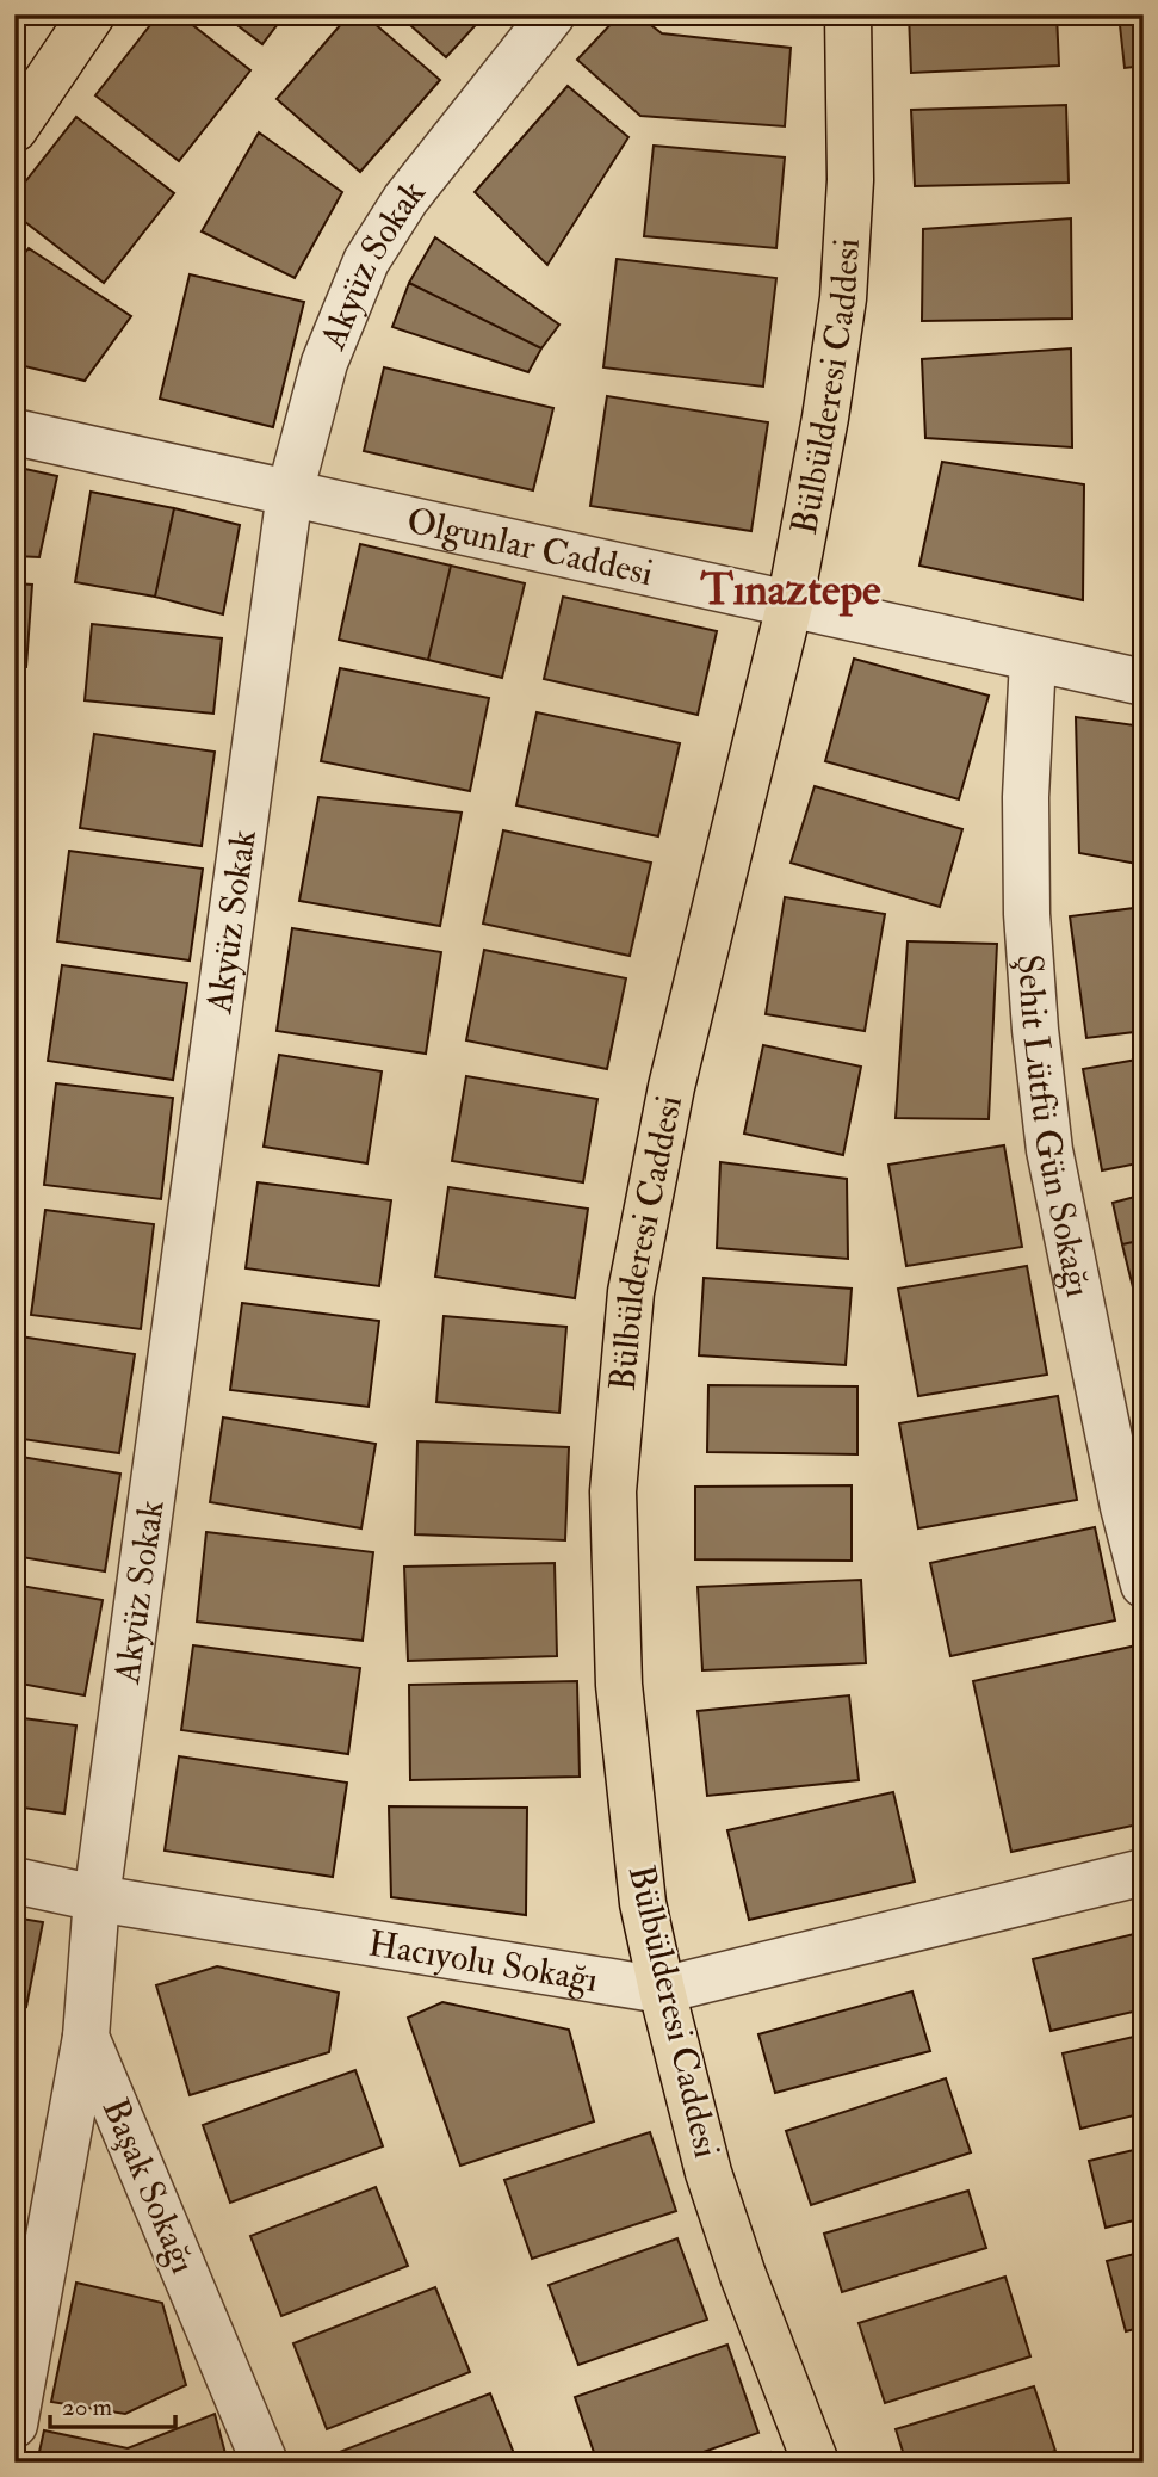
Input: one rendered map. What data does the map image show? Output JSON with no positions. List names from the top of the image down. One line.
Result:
{"streets":{"main road":["Bülbülderesi Caddesi"],"street":["Akyüz Sokak","Olgunlar Caddesi","Şehit Lütfü Gün Sokağı","Hacıyolu Sokağı","Başak Sokağı"]},"crossings":[["Akyüz Sokak","Olgunlar Caddesi"],["Akyüz Sokak","Hacıyolu Sokağı"],["Akyüz Sokak","Başak Sokağı"],["Bülbülderesi Caddesi","Olgunlar Caddesi"],["Bülbülderesi Caddesi","Hacıyolu Sokağı"],["Olgunlar Caddesi","Şehit Lütfü Gün Sokağı"],["Hacıyolu Sokağı","Başak Sokağı"]],"districts":["Tınaztepe"],"scale_bar":"20 m"}
